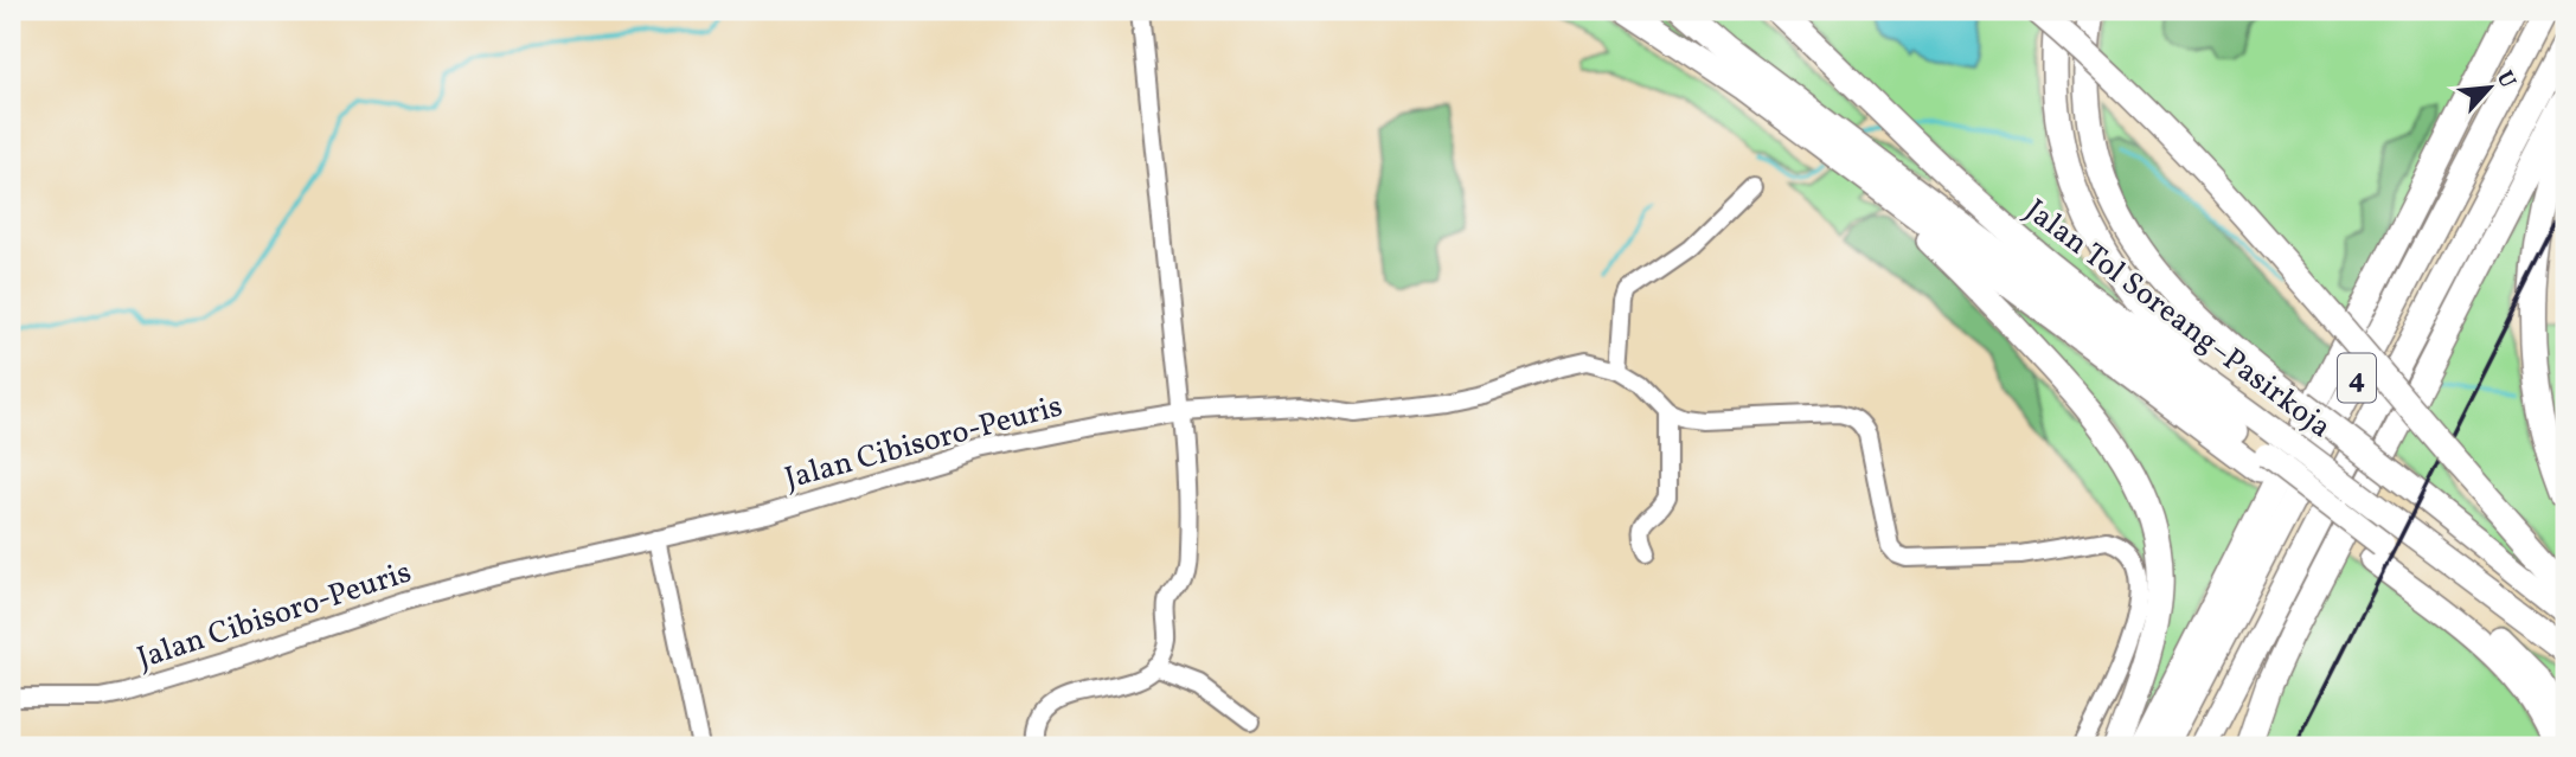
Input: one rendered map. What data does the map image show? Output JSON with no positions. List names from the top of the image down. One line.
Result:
{"streets":{"highway":["Jalan Tol Soreang–Pasirkoja","4"],"street":["Jalan Cibisoro-Peuris"]},"north":"top right"}
